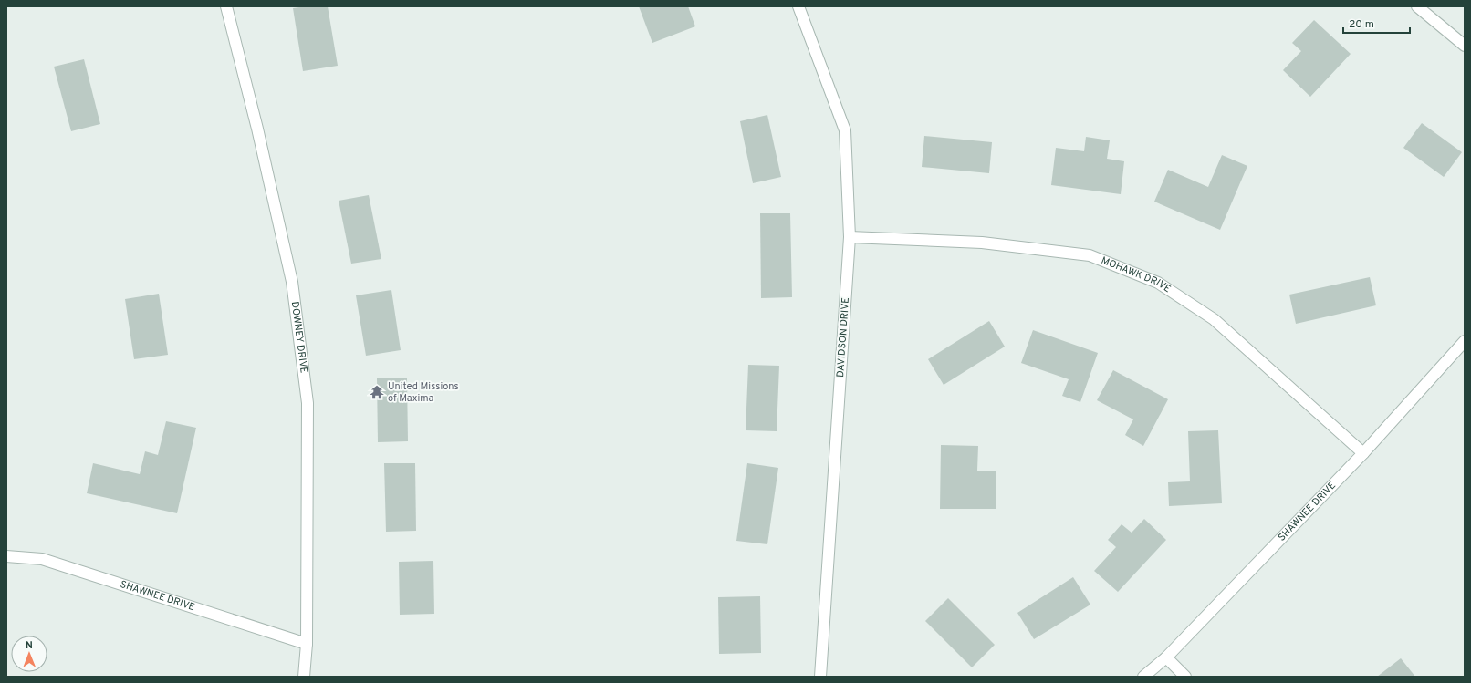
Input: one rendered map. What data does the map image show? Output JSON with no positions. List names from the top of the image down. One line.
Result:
{"streets":{"street":["MOHAWK DRIVE","DOWNEY DRIVE","DAVIDSON DRIVE","SHAWNEE DRIVE"]},"crossings":[["MOHAWK DRIVE","DAVIDSON DRIVE"],["MOHAWK DRIVE","SHAWNEE DRIVE"],["DOWNEY DRIVE","SHAWNEE DRIVE"]],"places":{"temple":["United Missions of Maxima"]},"scale_bar":"20 m","north":"top"}
